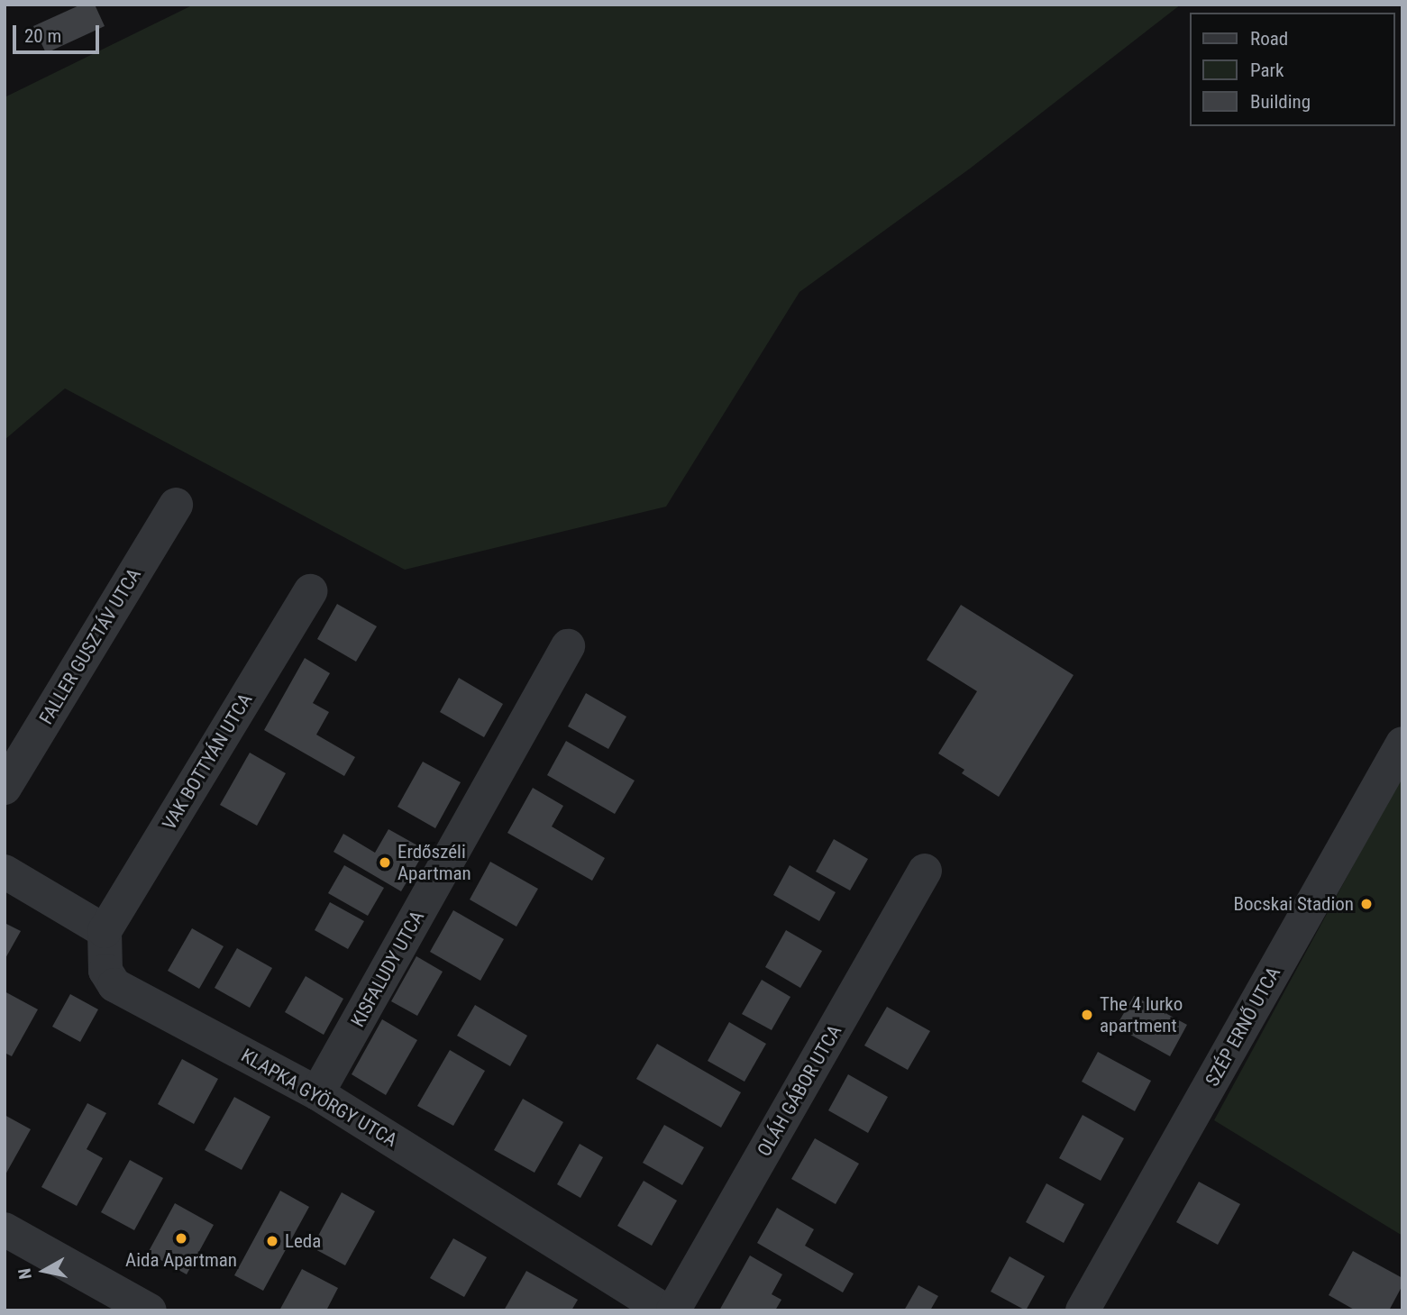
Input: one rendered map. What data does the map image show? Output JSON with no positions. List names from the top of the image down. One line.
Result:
{"streets":{"street":["FALLER GUSZTÁV UTCA","VAK BOTTYÁN UTCA","KISFALUDY UTCA","SZÉP ERNŐ UTCA","OLÁH GÁBOR UTCA","KLAPKA GYÖRGY UTCA"]},"crossings":[["VAK BOTTYÁN UTCA","KLAPKA GYÖRGY UTCA"],["KISFALUDY UTCA","KLAPKA GYÖRGY UTCA"]],"places":["Erdőszéli Apartman","Bocskai Stadion","The 4 lurko apartment","Aida Apartman","Leda"],"legend":["Road","Park","Building"],"scale_bar":"20 m","north":"left"}
